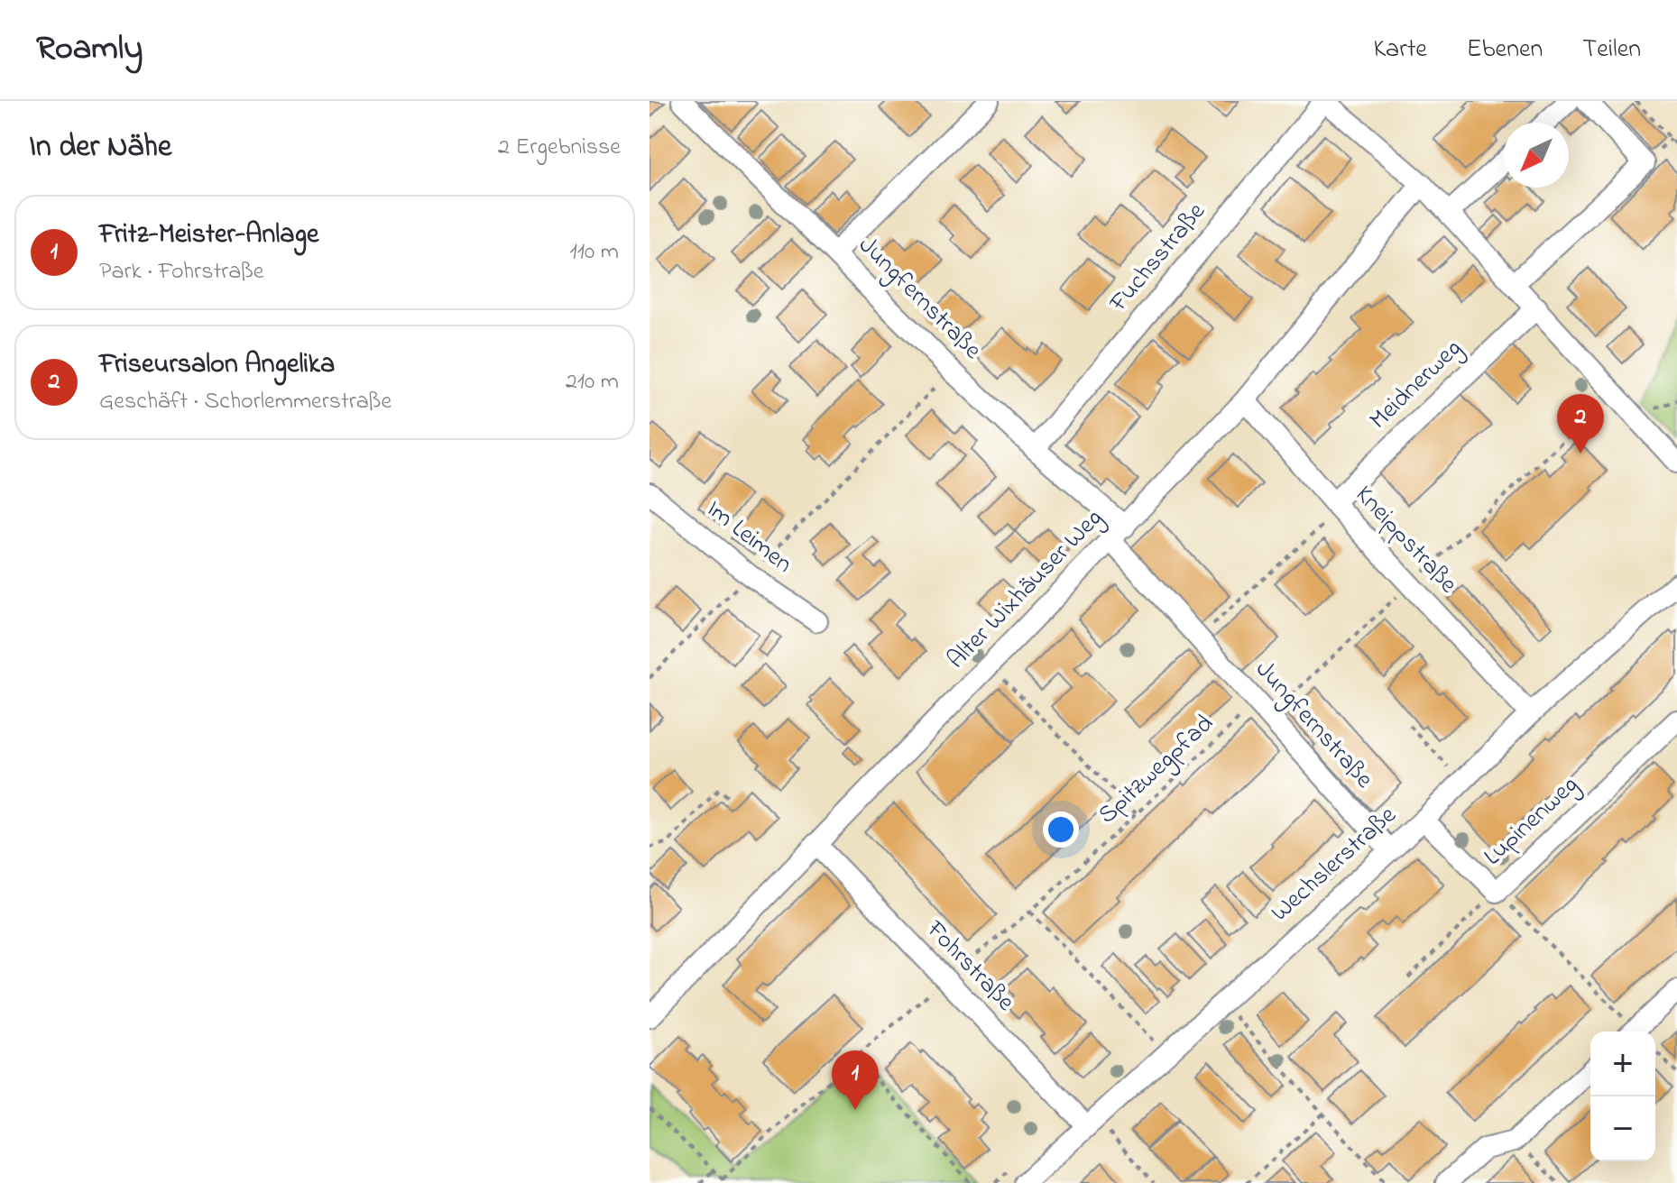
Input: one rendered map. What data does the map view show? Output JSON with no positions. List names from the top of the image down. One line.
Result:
{"streets":{"street":["Fuchsstraße","Jungfernstraße","Meidnerweg","Im Leimen","Kneippstraße","Alter Wixhäuser Weg","Lupinenweg","Wechslerstraße","Fohrstraße"],"path":["Spitzwegpfad"]},"crossings":[["Fuchsstraße","Jungfernstraße"],["Jungfernstraße","Alter Wixhäuser Weg"],["Jungfernstraße","Spitzwegpfad"],["Jungfernstraße","Wechslerstraße"],["Meidnerweg","Kneippstraße"],["Kneippstraße","Alter Wixhäuser Weg"],["Kneippstraße","Spitzwegpfad"],["Kneippstraße","Wechslerstraße"],["Alter Wixhäuser Weg","Fohrstraße"],["Spitzwegpfad","Fohrstraße"],["Lupinenweg","Wechslerstraße"],["Wechslerstraße","Fohrstraße"]],"north":"bottom left","page":{"header":"Roamly","nav":["Karte","Ebenen","Teilen"],"heading":["In der Nähe","2 Ergebnisse"],"list":[{"mark":"1","name":"Fritz-Meister-Anlage","note":"Park · Fohrstraße","value":"110 m"},{"mark":"2","name":"Friseursalon Angelika","note":"Geschäft · Schorlemmerstraße","value":"210 m"}],"pins":["2","1"],"map_buttons":["+","−"]}}
